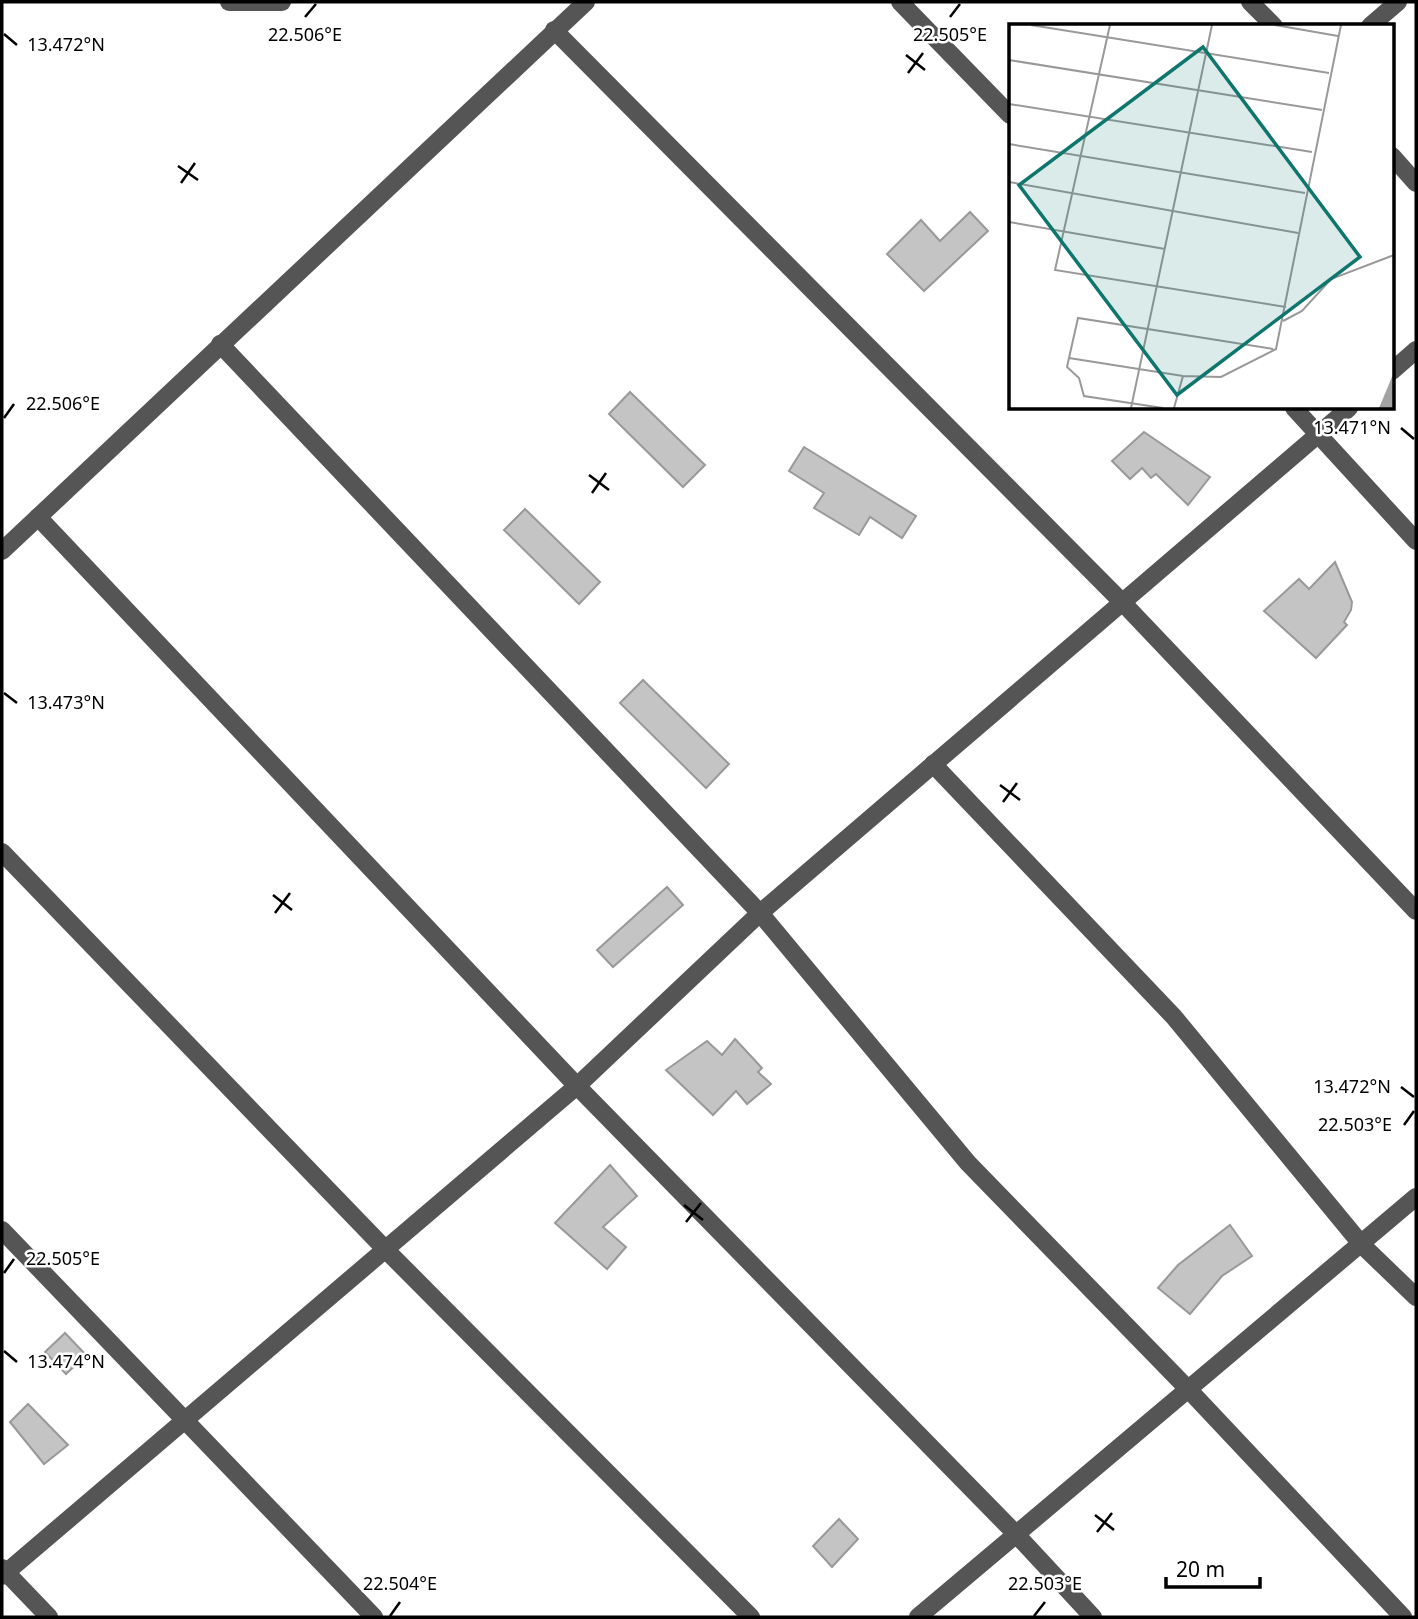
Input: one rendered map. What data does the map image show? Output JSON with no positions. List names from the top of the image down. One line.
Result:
{"scale_bar":"20 m","coordinates":["22.506°E","22.505°E","13.472°N","13.471°N","13.473°N","22.503°E","13.474°N","22.504°E"]}
